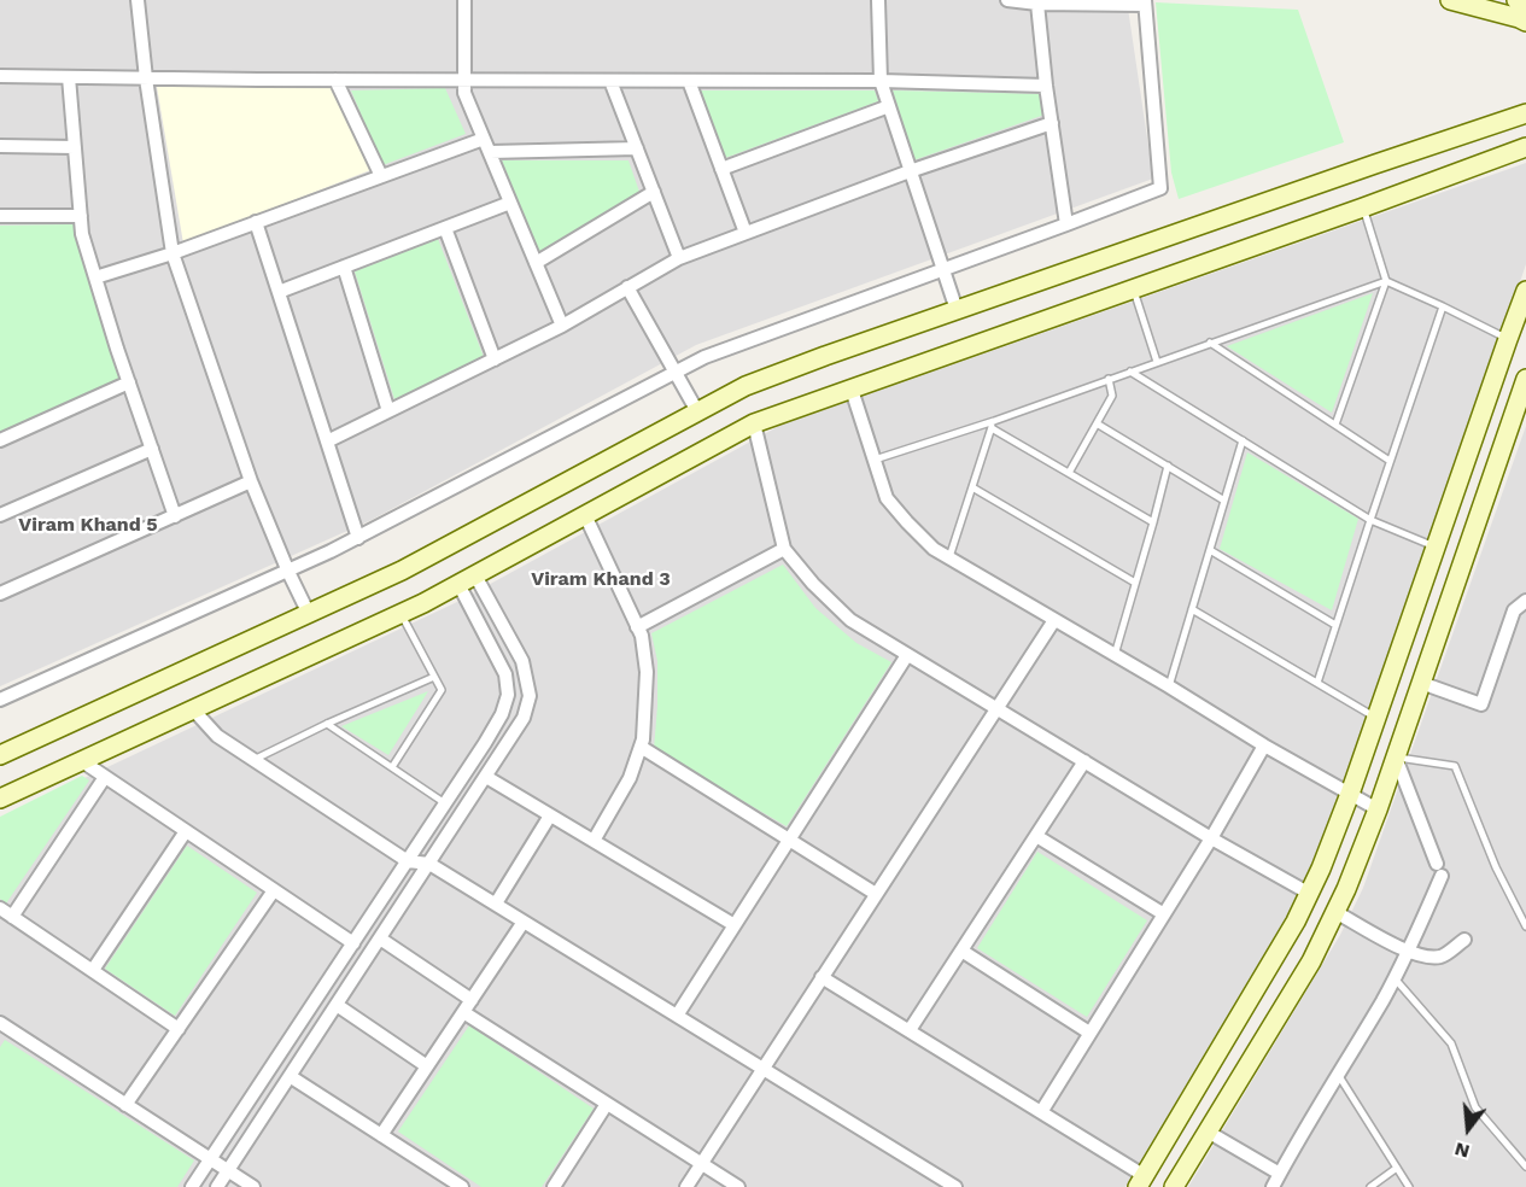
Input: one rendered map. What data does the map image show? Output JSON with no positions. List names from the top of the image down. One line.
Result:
{"districts":["Viram Khand 5","Viram Khand 3"],"north":"bottom"}
